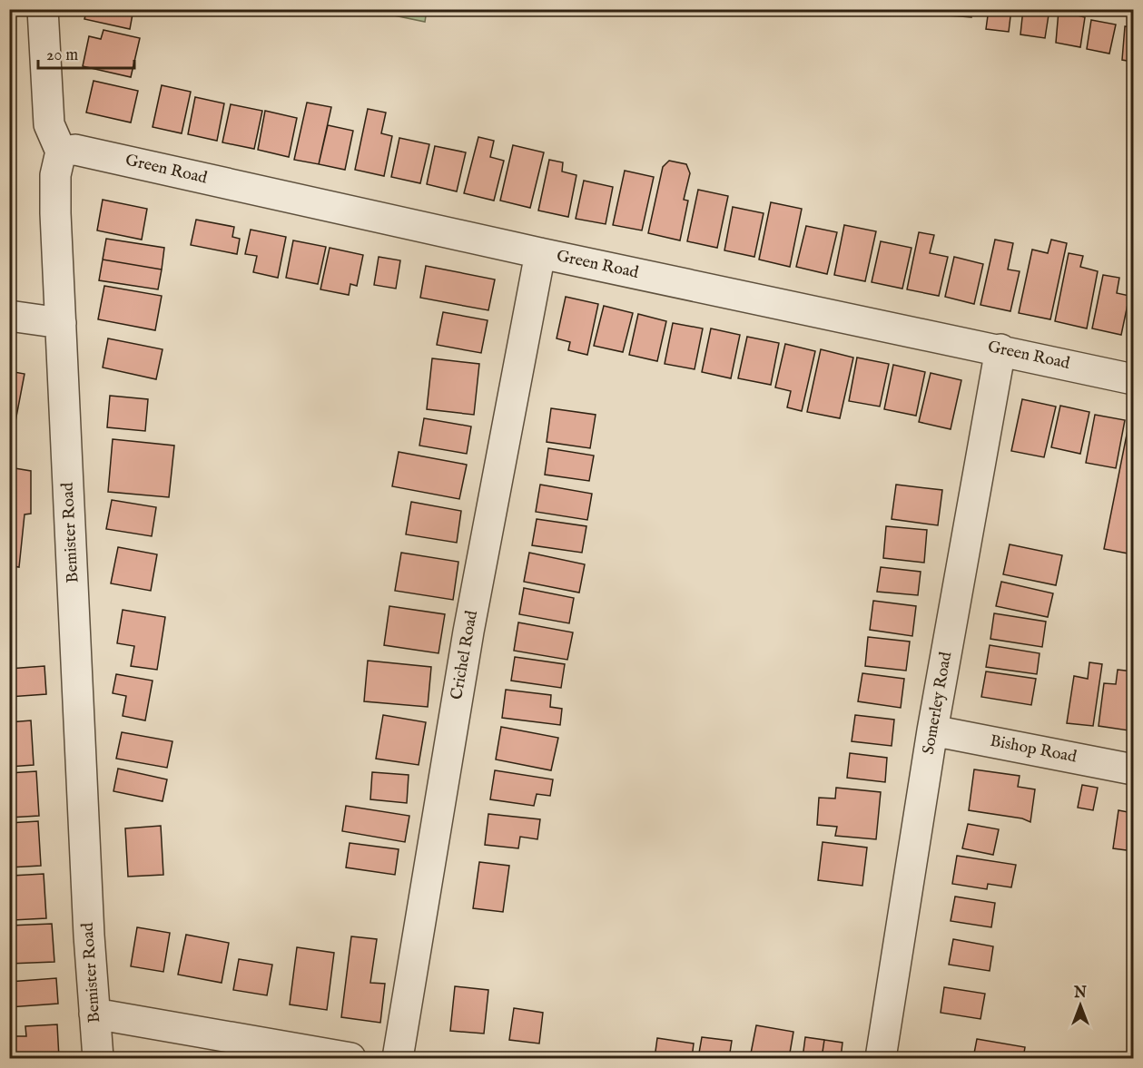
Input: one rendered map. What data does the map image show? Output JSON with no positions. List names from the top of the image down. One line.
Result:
{"streets":{"street":["Green Road","Bemister Road","Crichel Road","Somerley Road","Bishop Road"]},"crossings":[["Green Road","Bemister Road"],["Green Road","Crichel Road"],["Green Road","Somerley Road"],["Somerley Road","Bishop Road"]],"scale_bar":"20 m","north":"top"}
